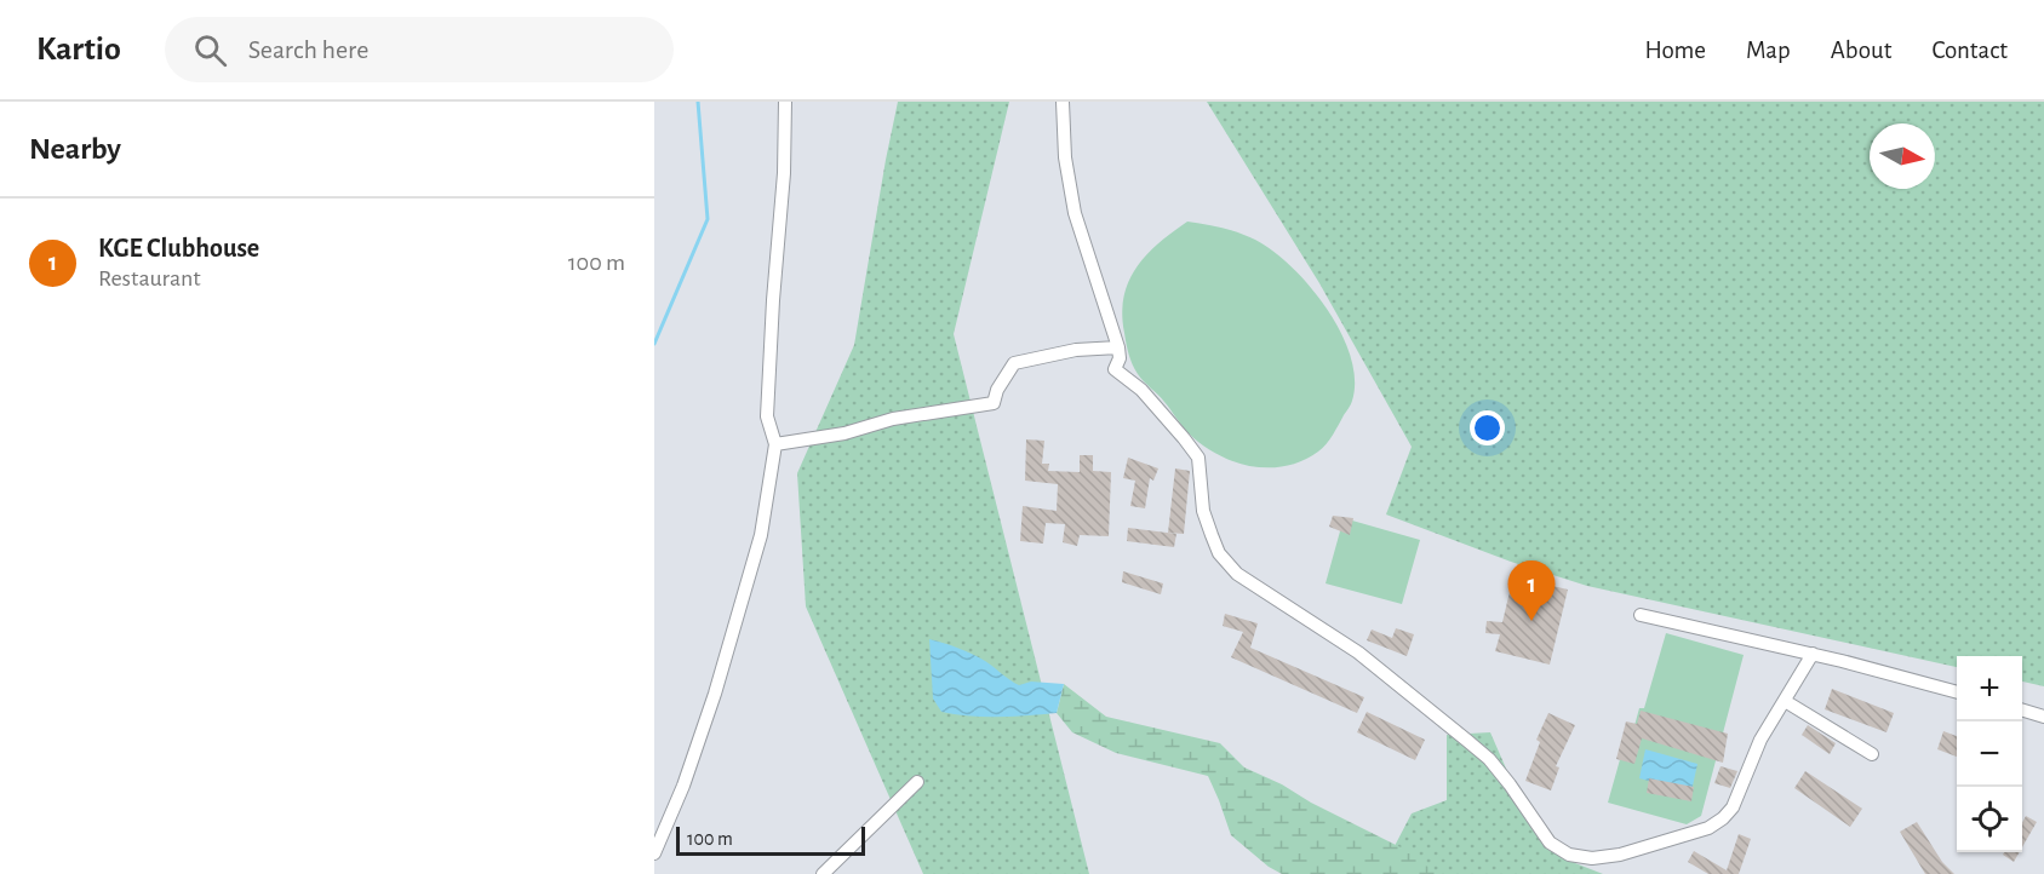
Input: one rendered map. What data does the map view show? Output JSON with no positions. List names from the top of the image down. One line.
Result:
{"scale_bar":"100 m","north":"right","page":{"header":"Kartio","search":"Search here","nav":["Home","Map","About","Contact"],"heading":"Nearby","list":[{"mark":"1","name":"KGE Clubhouse","note":"Restaurant","value":"100 m"}],"pins":"1","map_buttons":["+","−"],"scale":"100 m"}}
